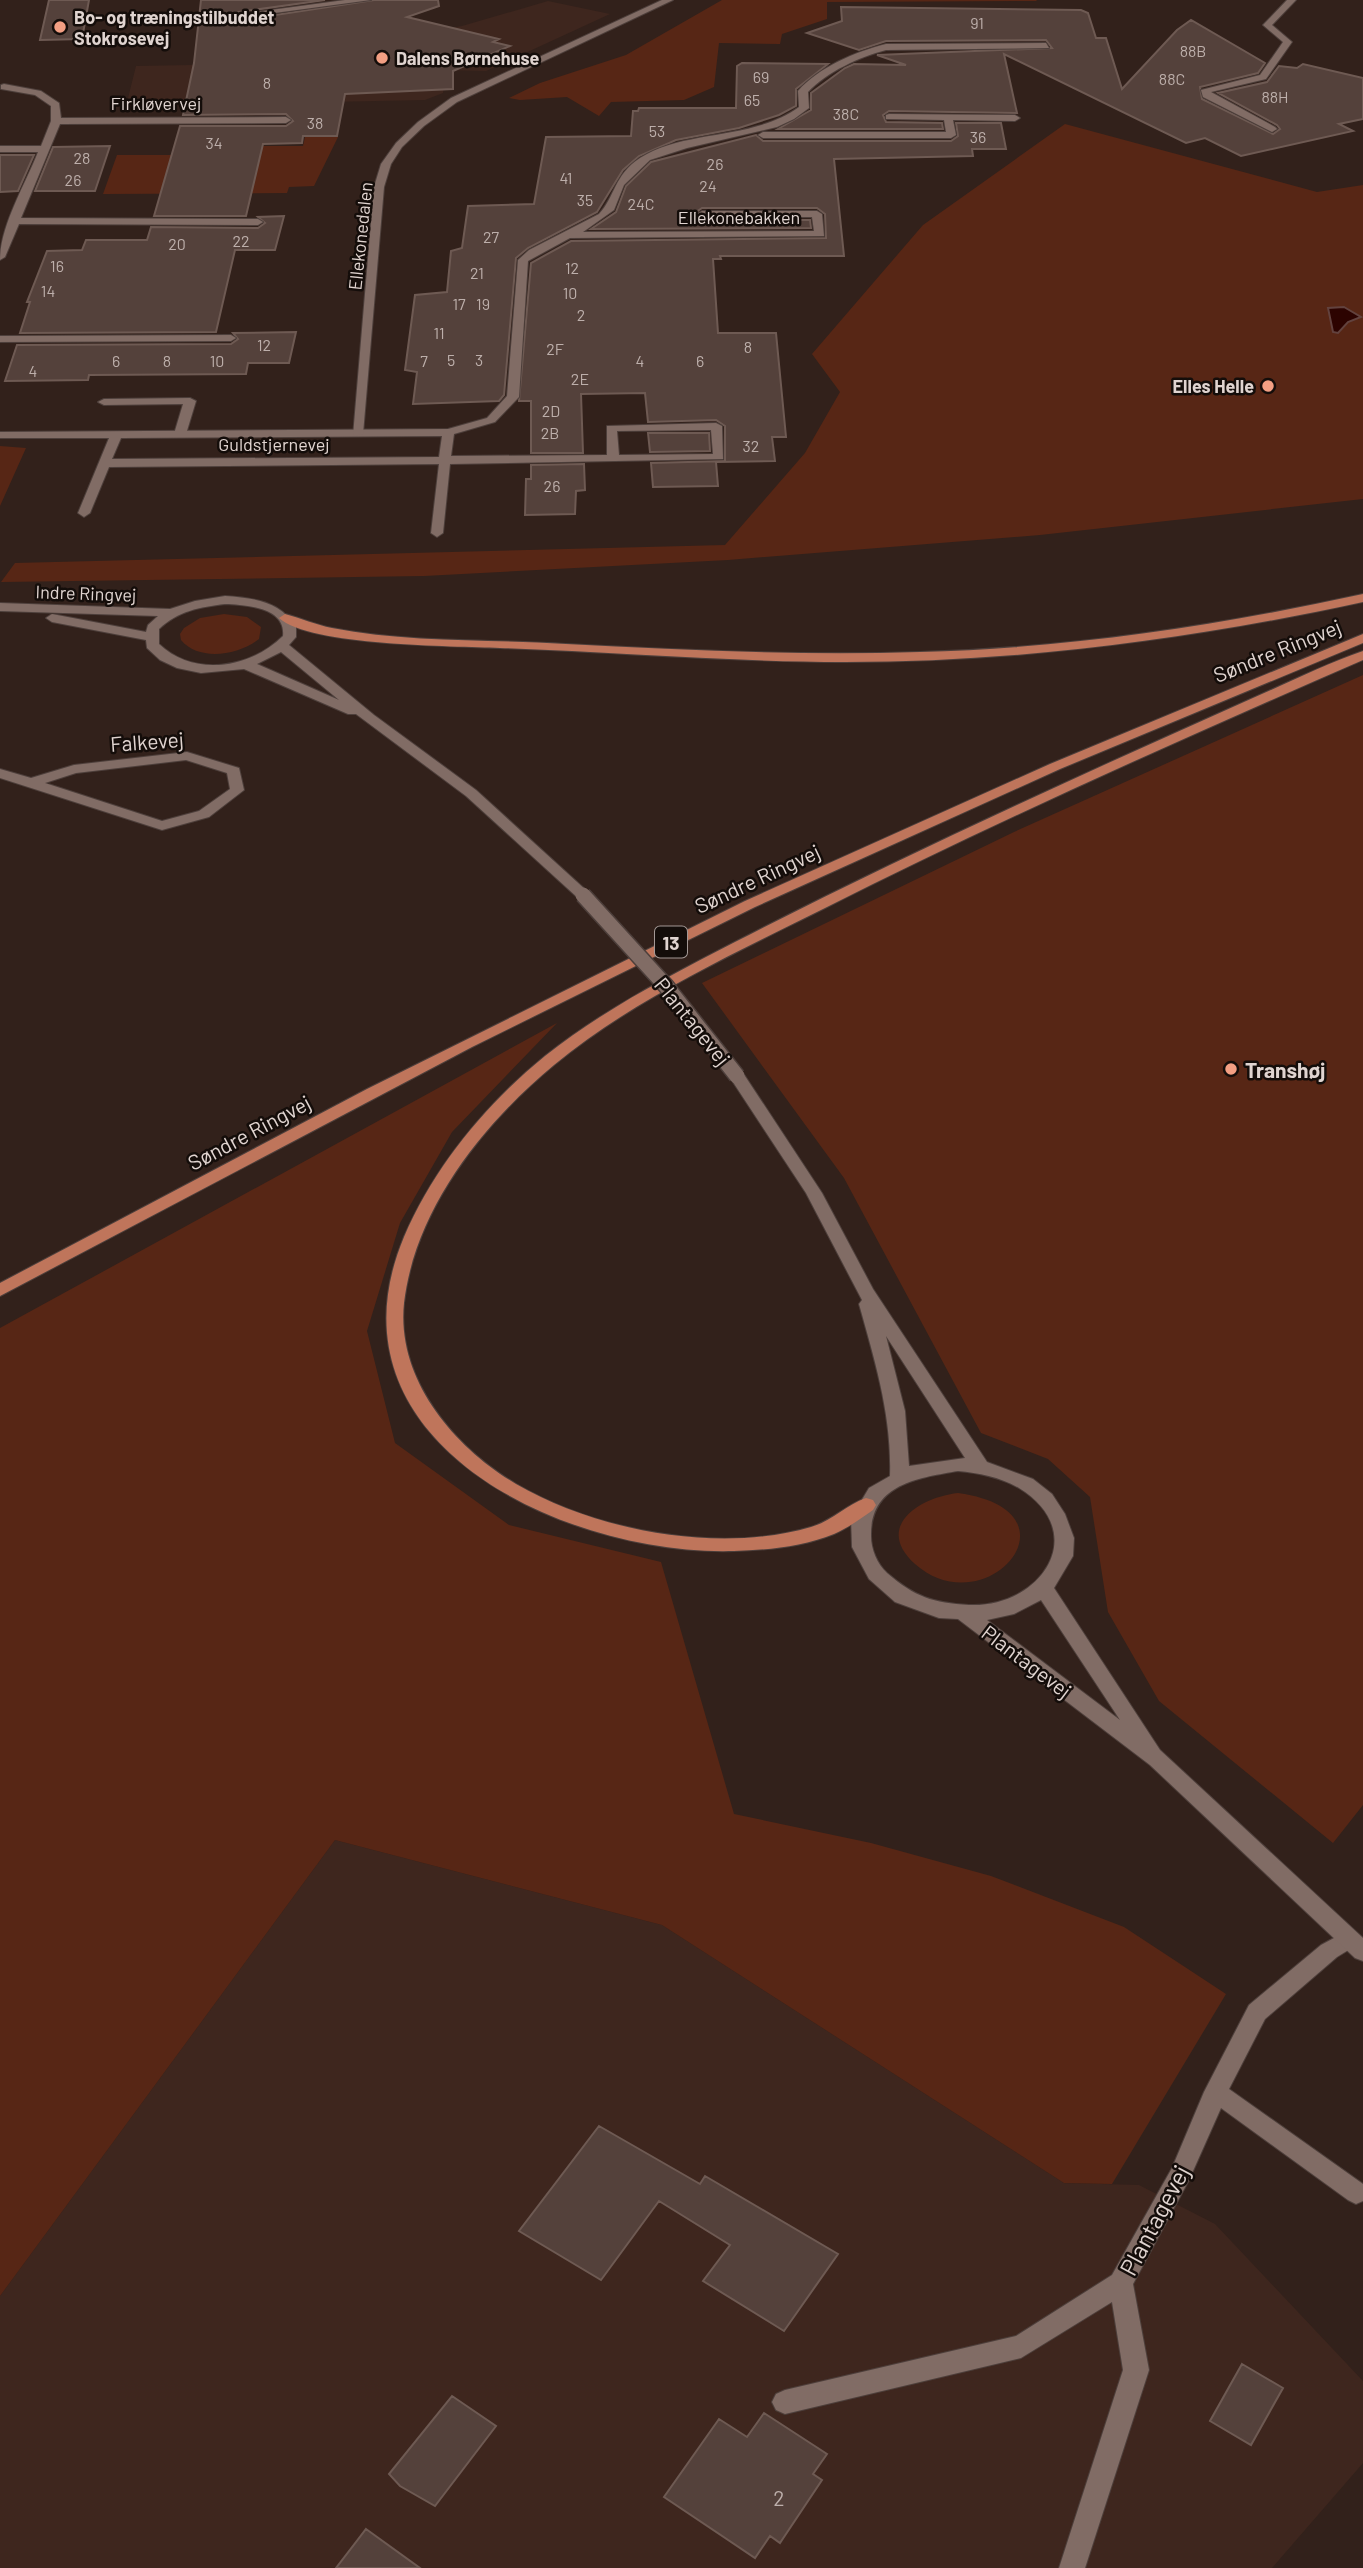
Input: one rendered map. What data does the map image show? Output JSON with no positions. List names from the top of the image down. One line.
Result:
{"streets":{"main road":["Søndre Ringvej","13"],"street":["Firkløvervej","Ellekonebakken","Ellekonedalen","Guldstjernevej","Indre Ringvej","Falkevej","Plantagevej"]},"crossings":[["Ellekonebakken","Ellekonedalen"],["Ellekonebakken","Guldstjernevej"],["Ellekonedalen","Guldstjernevej"]],"places":["Bo- og træningstilbuddet Stokrosevej","Dalens Børnehuse","Elles Helle","Transhøj"],"house_numbers":["91","88B","69","88C","8","88H","65","38C","38","53","36","34","28","26","41","26","24","35","24C","27","22","20","16","12","21","14","10","17","19","2","11","12","8","2F","5","3","6","8","10","7","4","6","4","2E","2D","2B","32","26","2"]}
